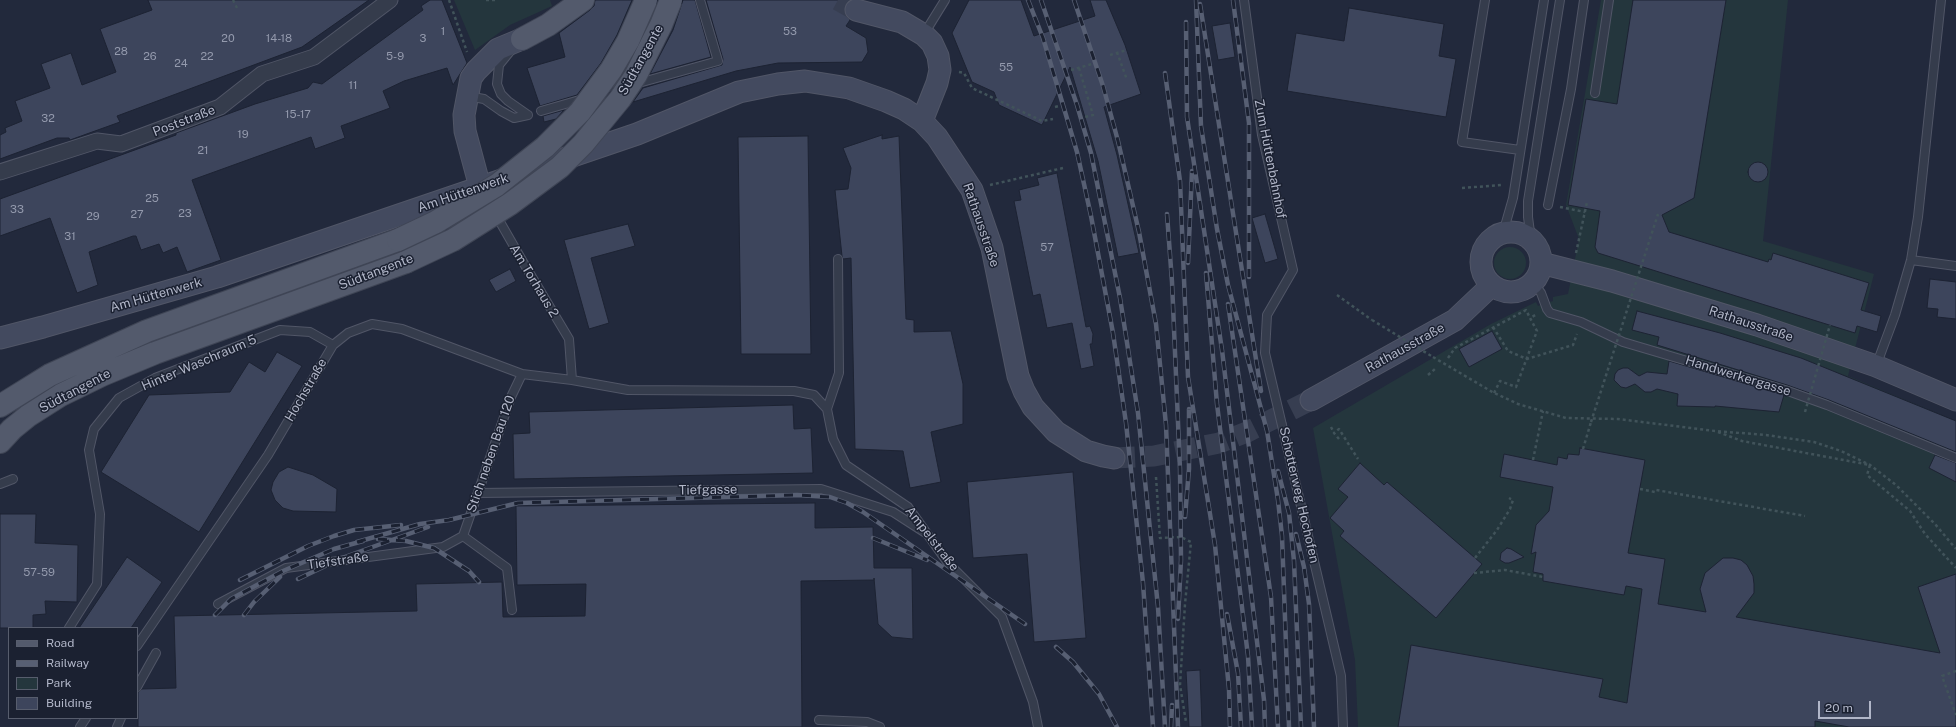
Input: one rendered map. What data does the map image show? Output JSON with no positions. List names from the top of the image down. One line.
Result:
{"streets":{"main road":["Südtangente","Am Hüttenwerk","Rathausstraße"],"street":["Poststraße"],"lane":["Zum Hüttenbahnhof","Am Torhaus 2","Hinter Waschraum 5","Handwerkergasse","Hochstraße","Stich neben Bau 120","Tiefgasse","Schotterweg Hochofen","Ampelstraße","Tiefstraße"]},"crossings":[["Zum Hüttenbahnhof","Schotterweg Hochofen"],["Am Hüttenwerk","Rathausstraße"],["Am Hüttenwerk","Am Torhaus 2"],["Rathausstraße","Handwerkergasse"],["Am Torhaus 2","Hochstraße"],["Hinter Waschraum 5","Hochstraße"],["Hochstraße","Stich neben Bau 120"],["Stich neben Bau 120","Tiefgasse"],["Stich neben Bau 120","Tiefstraße"],["Tiefgasse","Ampelstraße"]],"house_numbers":["1","53","20","14-18","3","28","26","22","5-9","24","55","11","15-17","32","19","21","25","33","23","27","29","31","57","57-59"],"legend":["Road","Railway","Park","Building"],"scale_bar":"20 m"}
